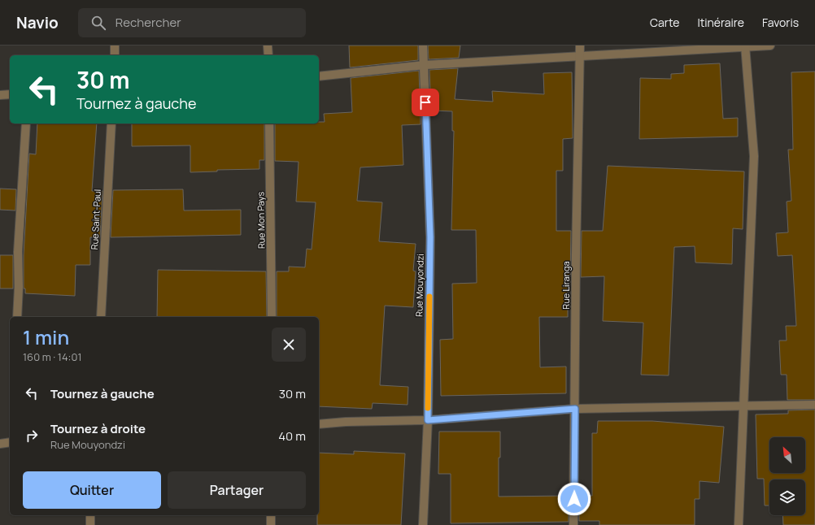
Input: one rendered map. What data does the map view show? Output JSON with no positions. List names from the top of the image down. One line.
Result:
{"streets":{"street":["Rue Saint-Paul","Rue Mon Pays","Rue Mouyondzi","Rue Liranga"]},"north":"top left","page":{"header":"Navio","search":"Rechercher","nav":["Carte","Itinéraire","Favoris"],"turn":["30 m","Tournez à gauche"],"heading":["1 min","160 m · 14:01"],"list":[{"name":"Tournez à gauche","value":"30 m"},{"name":"Tournez à droite","note":"Rue Mouyondzi","value":"40 m"}],"buttons":["Quitter","Partager"]}}
